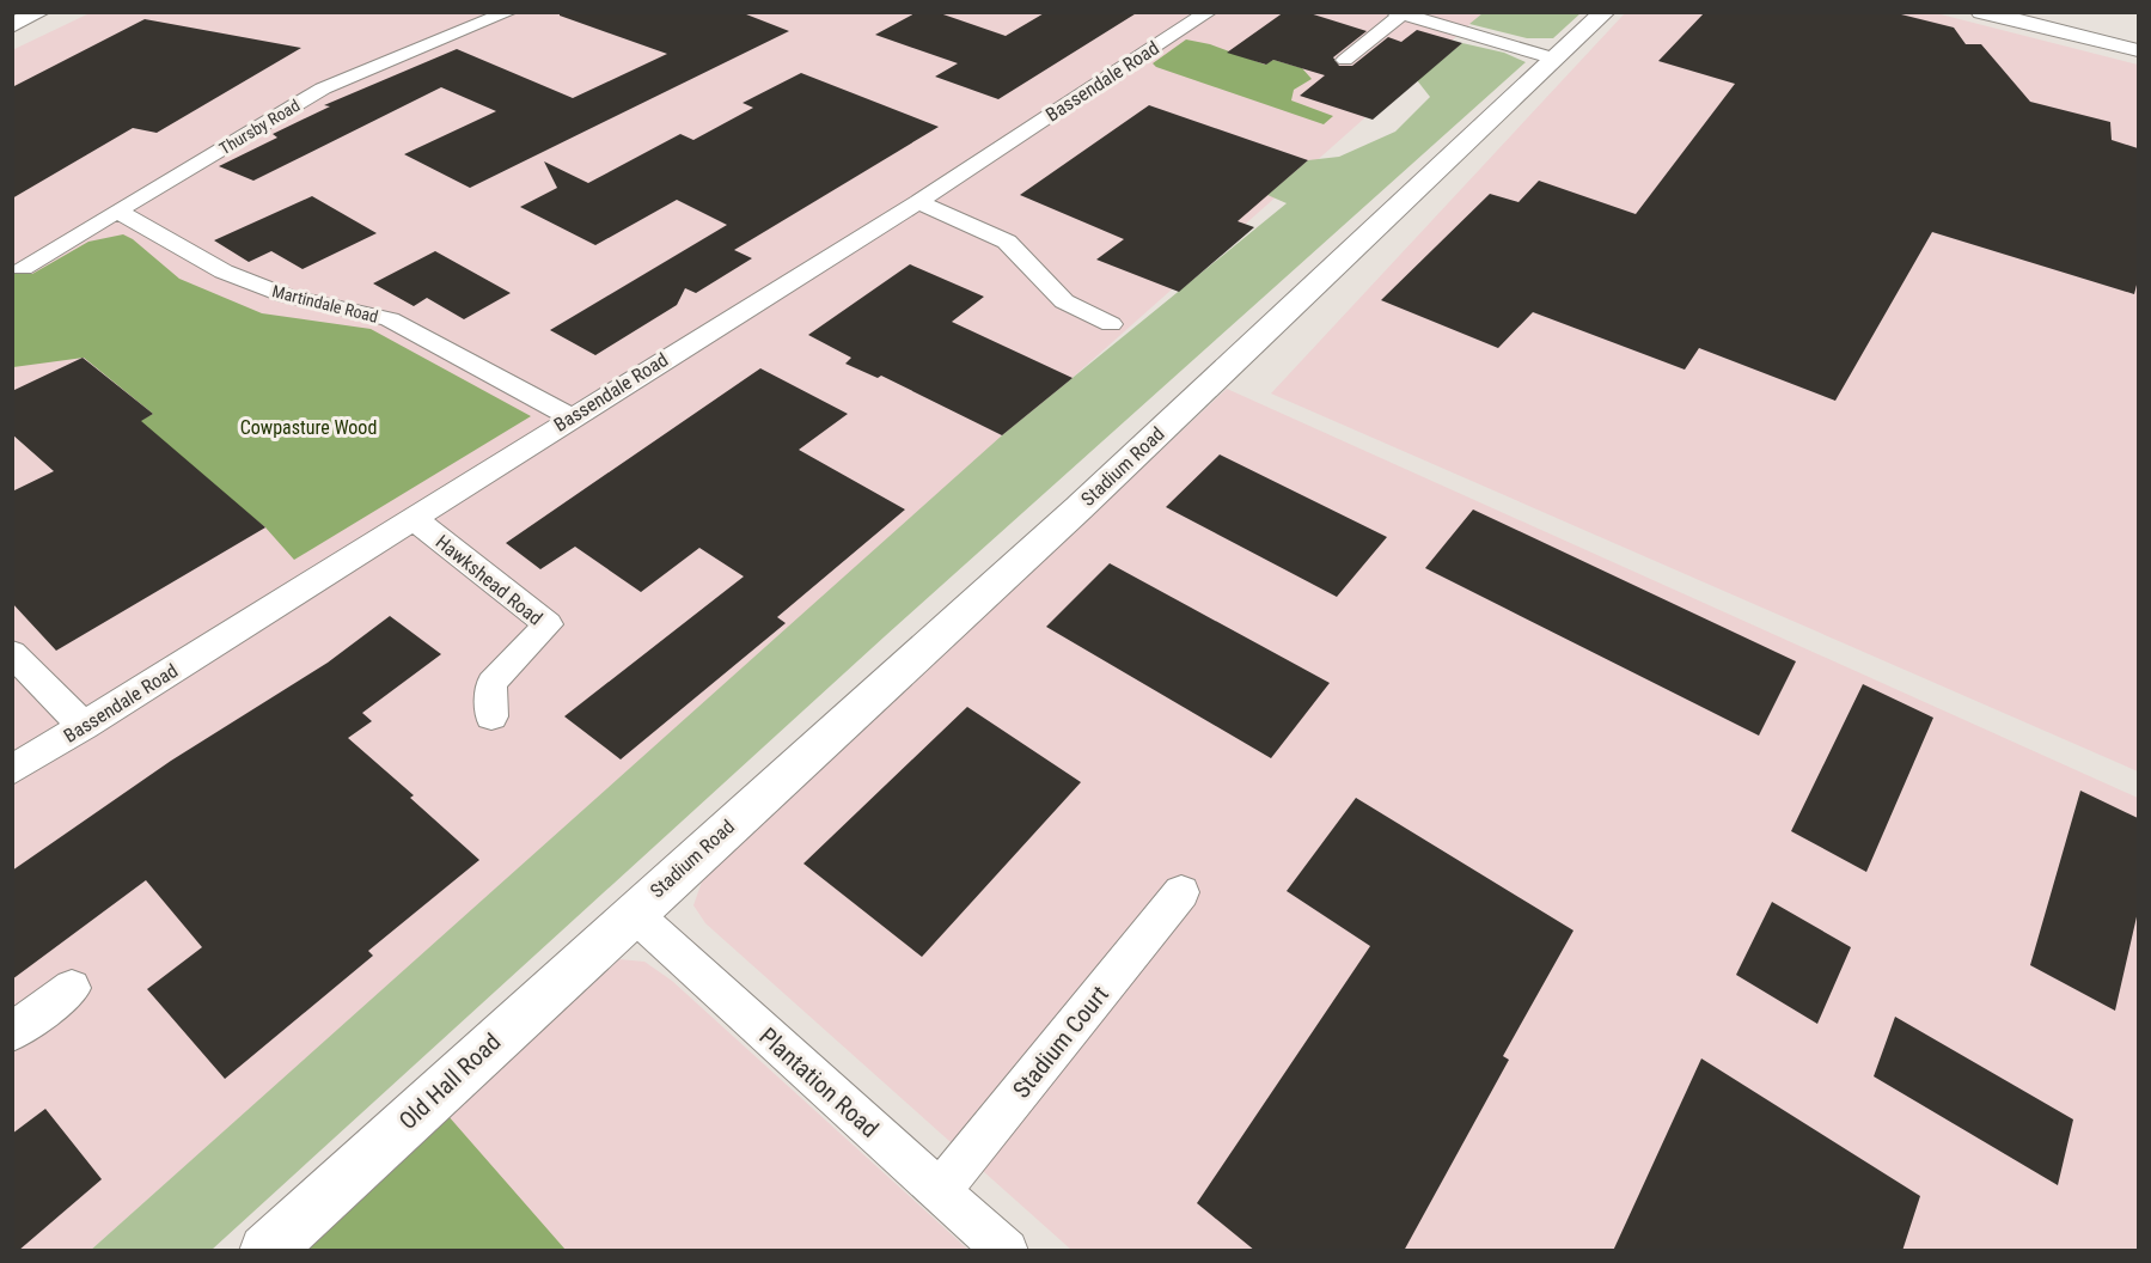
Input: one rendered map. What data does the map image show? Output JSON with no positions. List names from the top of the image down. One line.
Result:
{"streets":{"street":["Bassendale Road","Thursby Road","Martindale Road","Stadium Road","Hawkshead Road","Stadium Court","Old Hall Road","Plantation Road"]},"crossings":[["Bassendale Road","Martindale Road"],["Bassendale Road","Hawkshead Road"],["Thursby Road","Martindale Road"],["Stadium Road","Old Hall Road"],["Stadium Road","Plantation Road"],["Stadium Court","Plantation Road"],["Old Hall Road","Plantation Road"]],"parks":["Cowpasture Wood"]}
